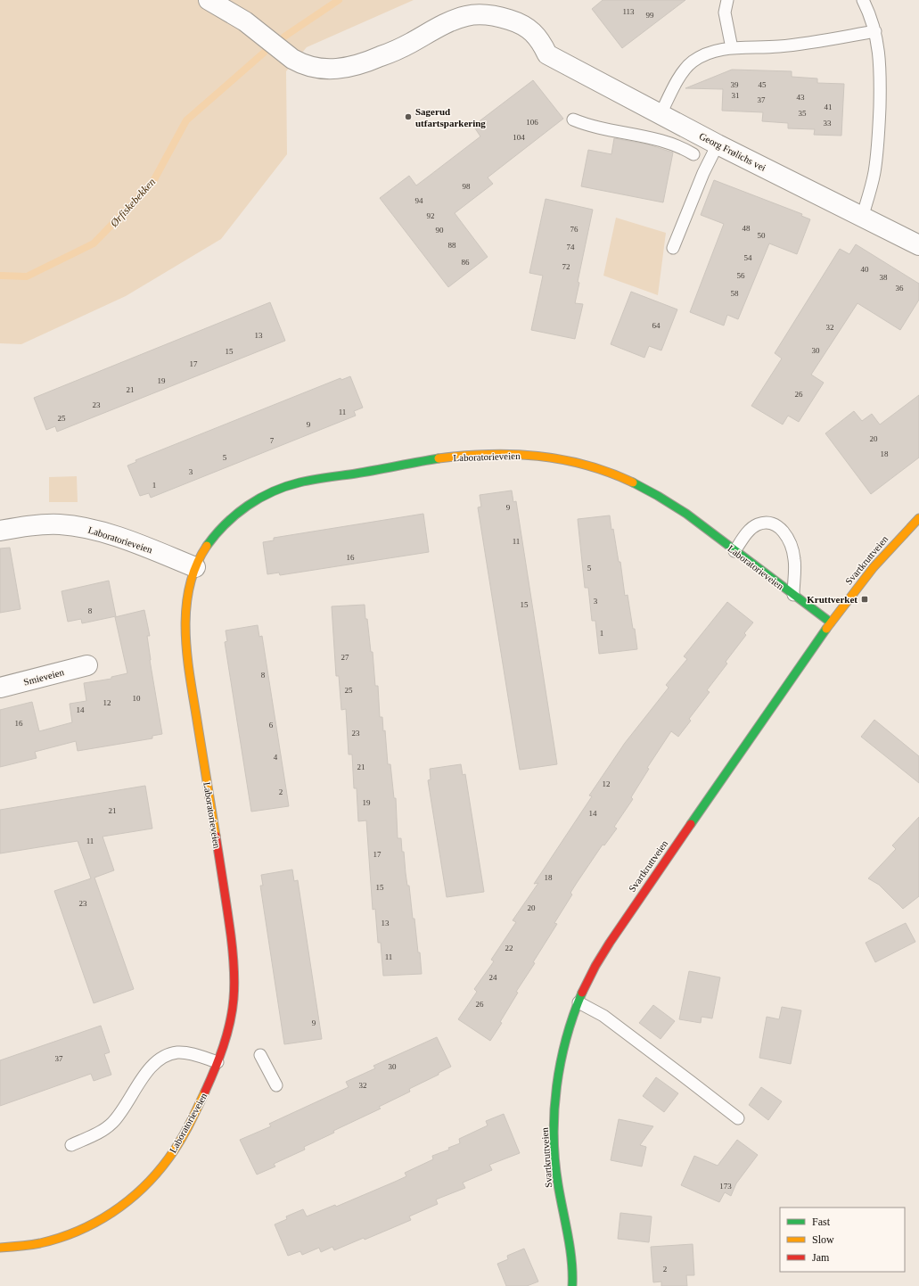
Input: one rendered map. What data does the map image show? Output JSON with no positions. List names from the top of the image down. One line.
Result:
{"streets":{"street":["Georg Frølichs vei","Laboratorieveien","Svartkruttveien","Smieveien"]},"crossings":[["Laboratorieveien","Svartkruttveien"]],"water":["Ørfiskebekken"],"places":{"other":["Sagerud utfartsparkering"],"transit":["Kruttverket"]},"house_numbers":["113","99","39","45","31","43","37","41","35","106","33","104","98","94","92","48","76","90","50","88","74","54","86","72","40","56","38","36","58","64","32","13","30","15","17","19","21","26","23","11","25","9","20","7","18","5","3","1","9","11","16","5","3","15","8","1","27","8","25","10","12","14","16","6","23","4","21","12","2","19","21","14","11","17","18","15","23","20","13","22","11","24","26","9","37","30","32","173","2"],"legend":["Fast","Slow","Jam"]}
